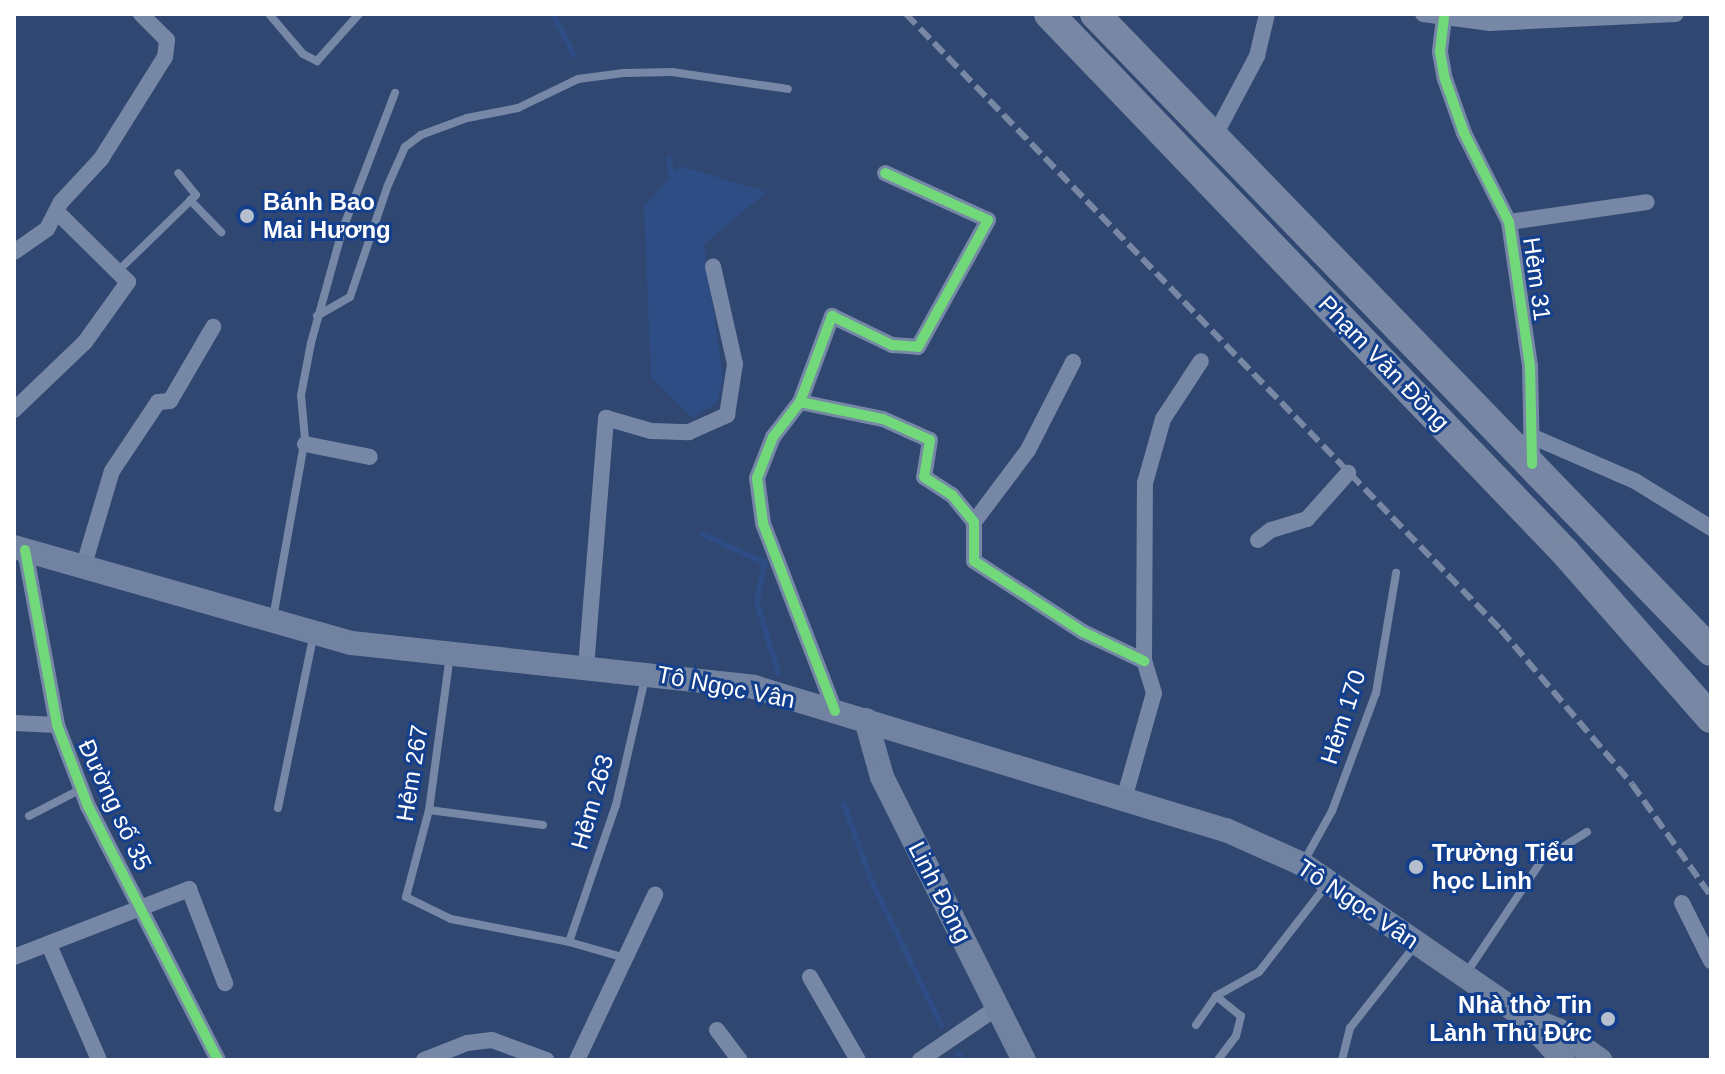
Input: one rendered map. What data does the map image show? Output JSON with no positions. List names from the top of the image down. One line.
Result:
{"streets":{"highway":["Phạm Văn Đồng"],"main road":["Tô Ngọc Vân","Linh Đông"],"street":["Hẻm 31","Đường số 35"],"lane":["Hẻm 170","Hẻm 267","Hẻm 263"]},"crossings":[["Hẻm 31","Phạm Văn Đồng"],["Tô Ngọc Vân","Hẻm 170"],["Tô Ngọc Vân","Hẻm 267"],["Tô Ngọc Vân","Hẻm 263"],["Tô Ngọc Vân","Đường số 35"],["Tô Ngọc Vân","Linh Đông"],["Hẻm 267","Hẻm 263"]],"places":["Bánh Bao Mai Hương","Trường Tiểu học Linh","Nhà thờ Tin Lành Thủ Đức"]}
